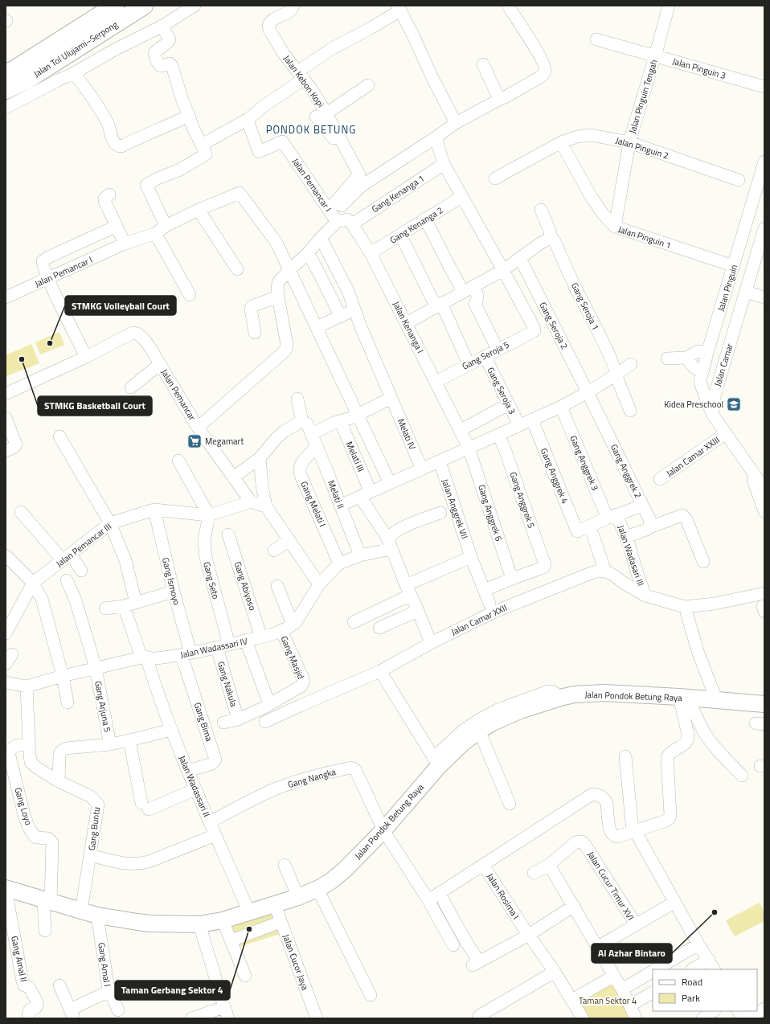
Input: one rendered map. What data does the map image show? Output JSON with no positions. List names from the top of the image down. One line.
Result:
{"streets":{"highway":["Jalan Tol Ulujami–Serpong"],"main road":["Jalan Pondok Betung Raya"],"street":["Jalan Pinguin 3","Jalan Kebon Kopi","Jalan Pinguin Tengah","Jalan Pinguin 2","Jalan Pemancar I","Gang Kenanga 1","Gang Kenanga 2","Jalan Pinguin 1","Jalan Pinguin","Gang Seroja 1","Gang Seroja 2","Jalan Kenanga I","Gang Seroja 5","Jalan Camar","Gang Seroja 3","Jalan Pemancar","Melati IV","Melati III","Jalan Camar XXIII","Gang Anggrek 3","Gang Anggrek 2","Gang Anggrek 4","Melati II","Gang Anggrek 5","Gang Melati I","Jalan Anggrek VII","Gang Anggrek 6","Jalan Pemancar III","Jalan Wadasari III","Gang Seto","Gang Ismoyo","Gang Abiyoso","Jalan Camar XXII","Jalan Wadassari IV","Gang Masjid","Gang Nakula","Gang Arjuna 5","Gang Bima","Gang Nangka","Jalan Wadassari II","Gang Loyo","Gang Buntu","Jalan Cucur Timur XVI","Jalan Rosima I","Gang Amal II","Jalan Cucor Jaya","Gang Amal I"]},"crossings":[["Jalan Pinguin 3","Jalan Pinguin Tengah"],["Jalan Kebon Kopi","Jalan Pemancar I"],["Jalan Pinguin Tengah","Jalan Pinguin 2"],["Jalan Pinguin Tengah","Jalan Pinguin 1"],["Jalan Pinguin 2","Jalan Pinguin 1"],["Jalan Pemancar I","Jalan Pemancar"],["Jalan Pemancar I","Melati IV"],["Gang Kenanga 1","Jalan Kenanga I"],["Gang Kenanga 2","Jalan Kenanga I"],["Jalan Pinguin 1","Jalan Pinguin"],["Jalan Pinguin","Jalan Camar"],["Gang Seroja 2","Gang Anggrek 2"],["Jalan Kenanga I","Gang Seroja 5"],["Jalan Kenanga I","Gang Anggrek 6"],["Gang Seroja 5","Gang Seroja 3"],["Jalan Pemancar","Jalan Pemancar III"],["Melati III","Jalan Wadassari IV"],["Gang Anggrek 3","Gang Anggrek 4"],["Gang Anggrek 3","Jalan Wadasari III"],["Gang Anggrek 4","Jalan Wadasari III"],["Melati II","Gang Melati I"],["Melati II","Jalan Wadassari IV"],["Gang Anggrek 5","Gang Anggrek 6"],["Gang Melati I","Jalan Wadassari IV"],["Jalan Pemancar III","Gang Seto"],["Jalan Pemancar III","Gang Ismoyo"],["Gang Seto","Jalan Wadassari IV"],["Gang Ismoyo","Jalan Wadassari IV"],["Gang Ismoyo","Gang Bima"],["Gang Abiyoso","Jalan Wadassari IV"],["Jalan Wadassari IV","Gang Masjid"],["Jalan Wadassari IV","Gang Nakula"],["Jalan Wadassari IV","Gang Arjuna 5"],["Jalan Wadassari IV","Gang Bima"],["Jalan Wadassari IV","Jalan Wadassari II"],["Jalan Pondok Betung Raya","Gang Nangka"],["Jalan Pondok Betung Raya","Jalan Wadassari II"],["Jalan Pondok Betung Raya","Gang Loyo"],["Jalan Pondok Betung Raya","Gang Buntu"],["Jalan Pondok Betung Raya","Gang Amal II"],["Jalan Pondok Betung Raya","Jalan Cucor Jaya"],["Jalan Pondok Betung Raya","Gang Amal I"],["Gang Bima","Jalan Wadassari II"],["Gang Nangka","Jalan Wadassari II"],["Gang Loyo","Gang Buntu"]],"districts":["PONDOK BETUNG"],"parks":["Taman Sektor 4"],"places":{"other":["STMKG Volleyball Court","STMKG Basketball Court","Al Azhar Bintaro","Taman Gerbang Sektor 4"],"school or university":["Kidea Preschool"],"supermarket":["Megamart"]},"legend":["Road","Park"]}
